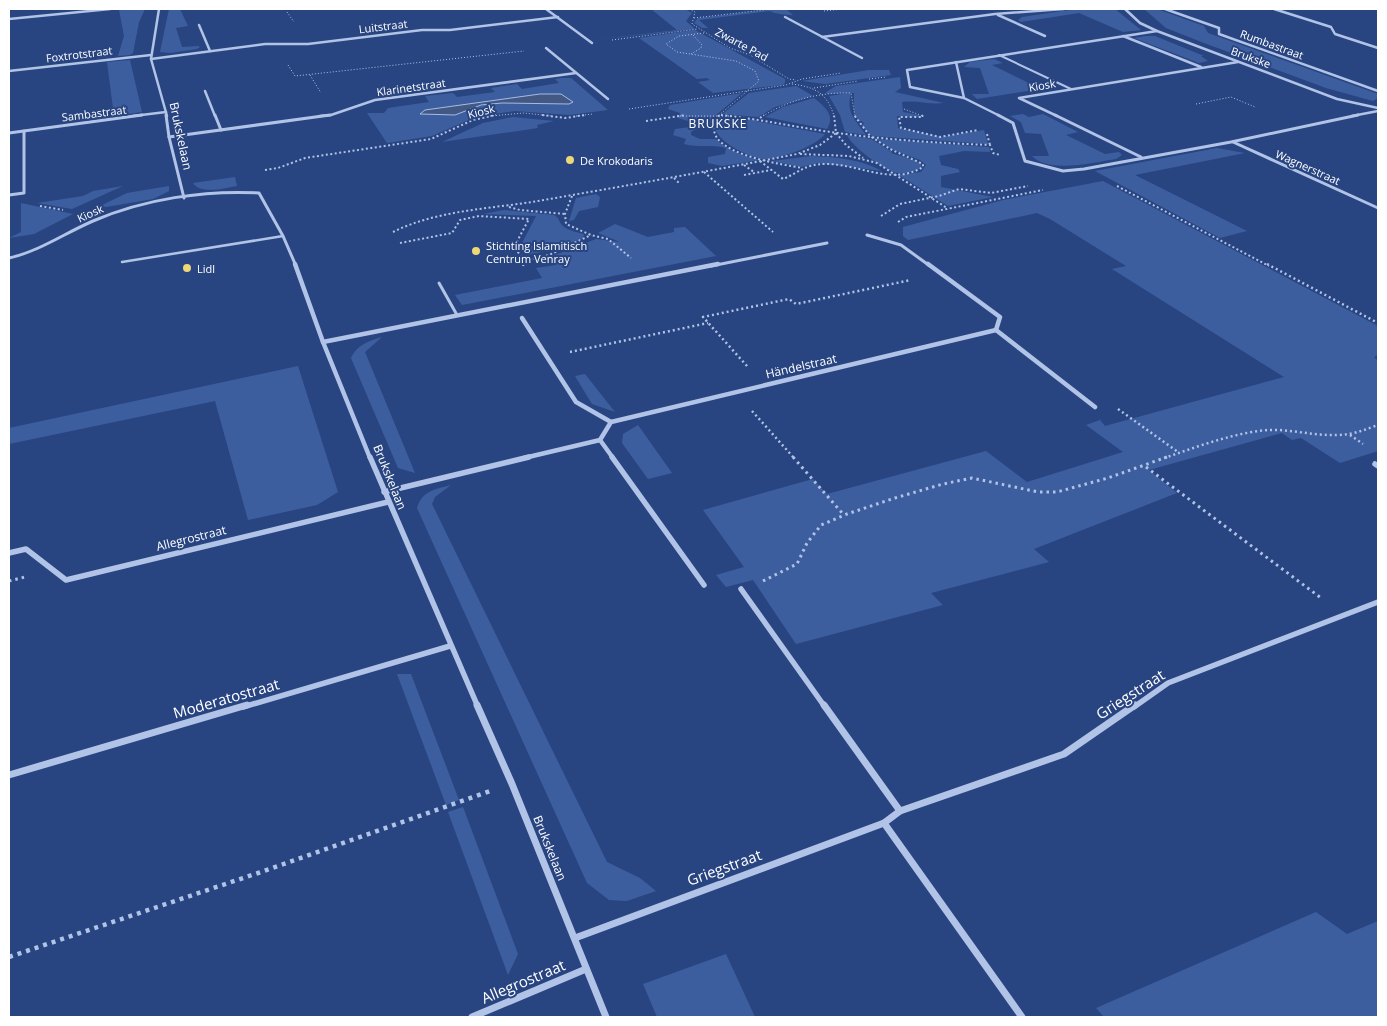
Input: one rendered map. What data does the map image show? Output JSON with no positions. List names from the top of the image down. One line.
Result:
{"streets":{"street":["Luitstraat","Rumbastraat","Foxtrotstraat","Brukske","Kiosk","Klarinetstraat","Sambastraat","Brukskelaan","Wagnerstraat","Händelstraat","Allegrostraat","Griegstraat","Moderatostraat"],"path":["Zwarte Pad"]},"crossings":[["Luitstraat","Foxtrotstraat"],["Luitstraat","Brukskelaan"],["Foxtrotstraat","Brukskelaan"],["Brukske","Kiosk"],["Kiosk","Brukskelaan"],["Klarinetstraat","Brukskelaan"],["Sambastraat","Brukskelaan"],["Brukskelaan","Allegrostraat"],["Brukskelaan","Griegstraat"],["Brukskelaan","Moderatostraat"]],"districts":["BRUKSKE"],"places":["De Krokodaris","Stichting Islamitisch Centrum Venray","Lidl"]}
